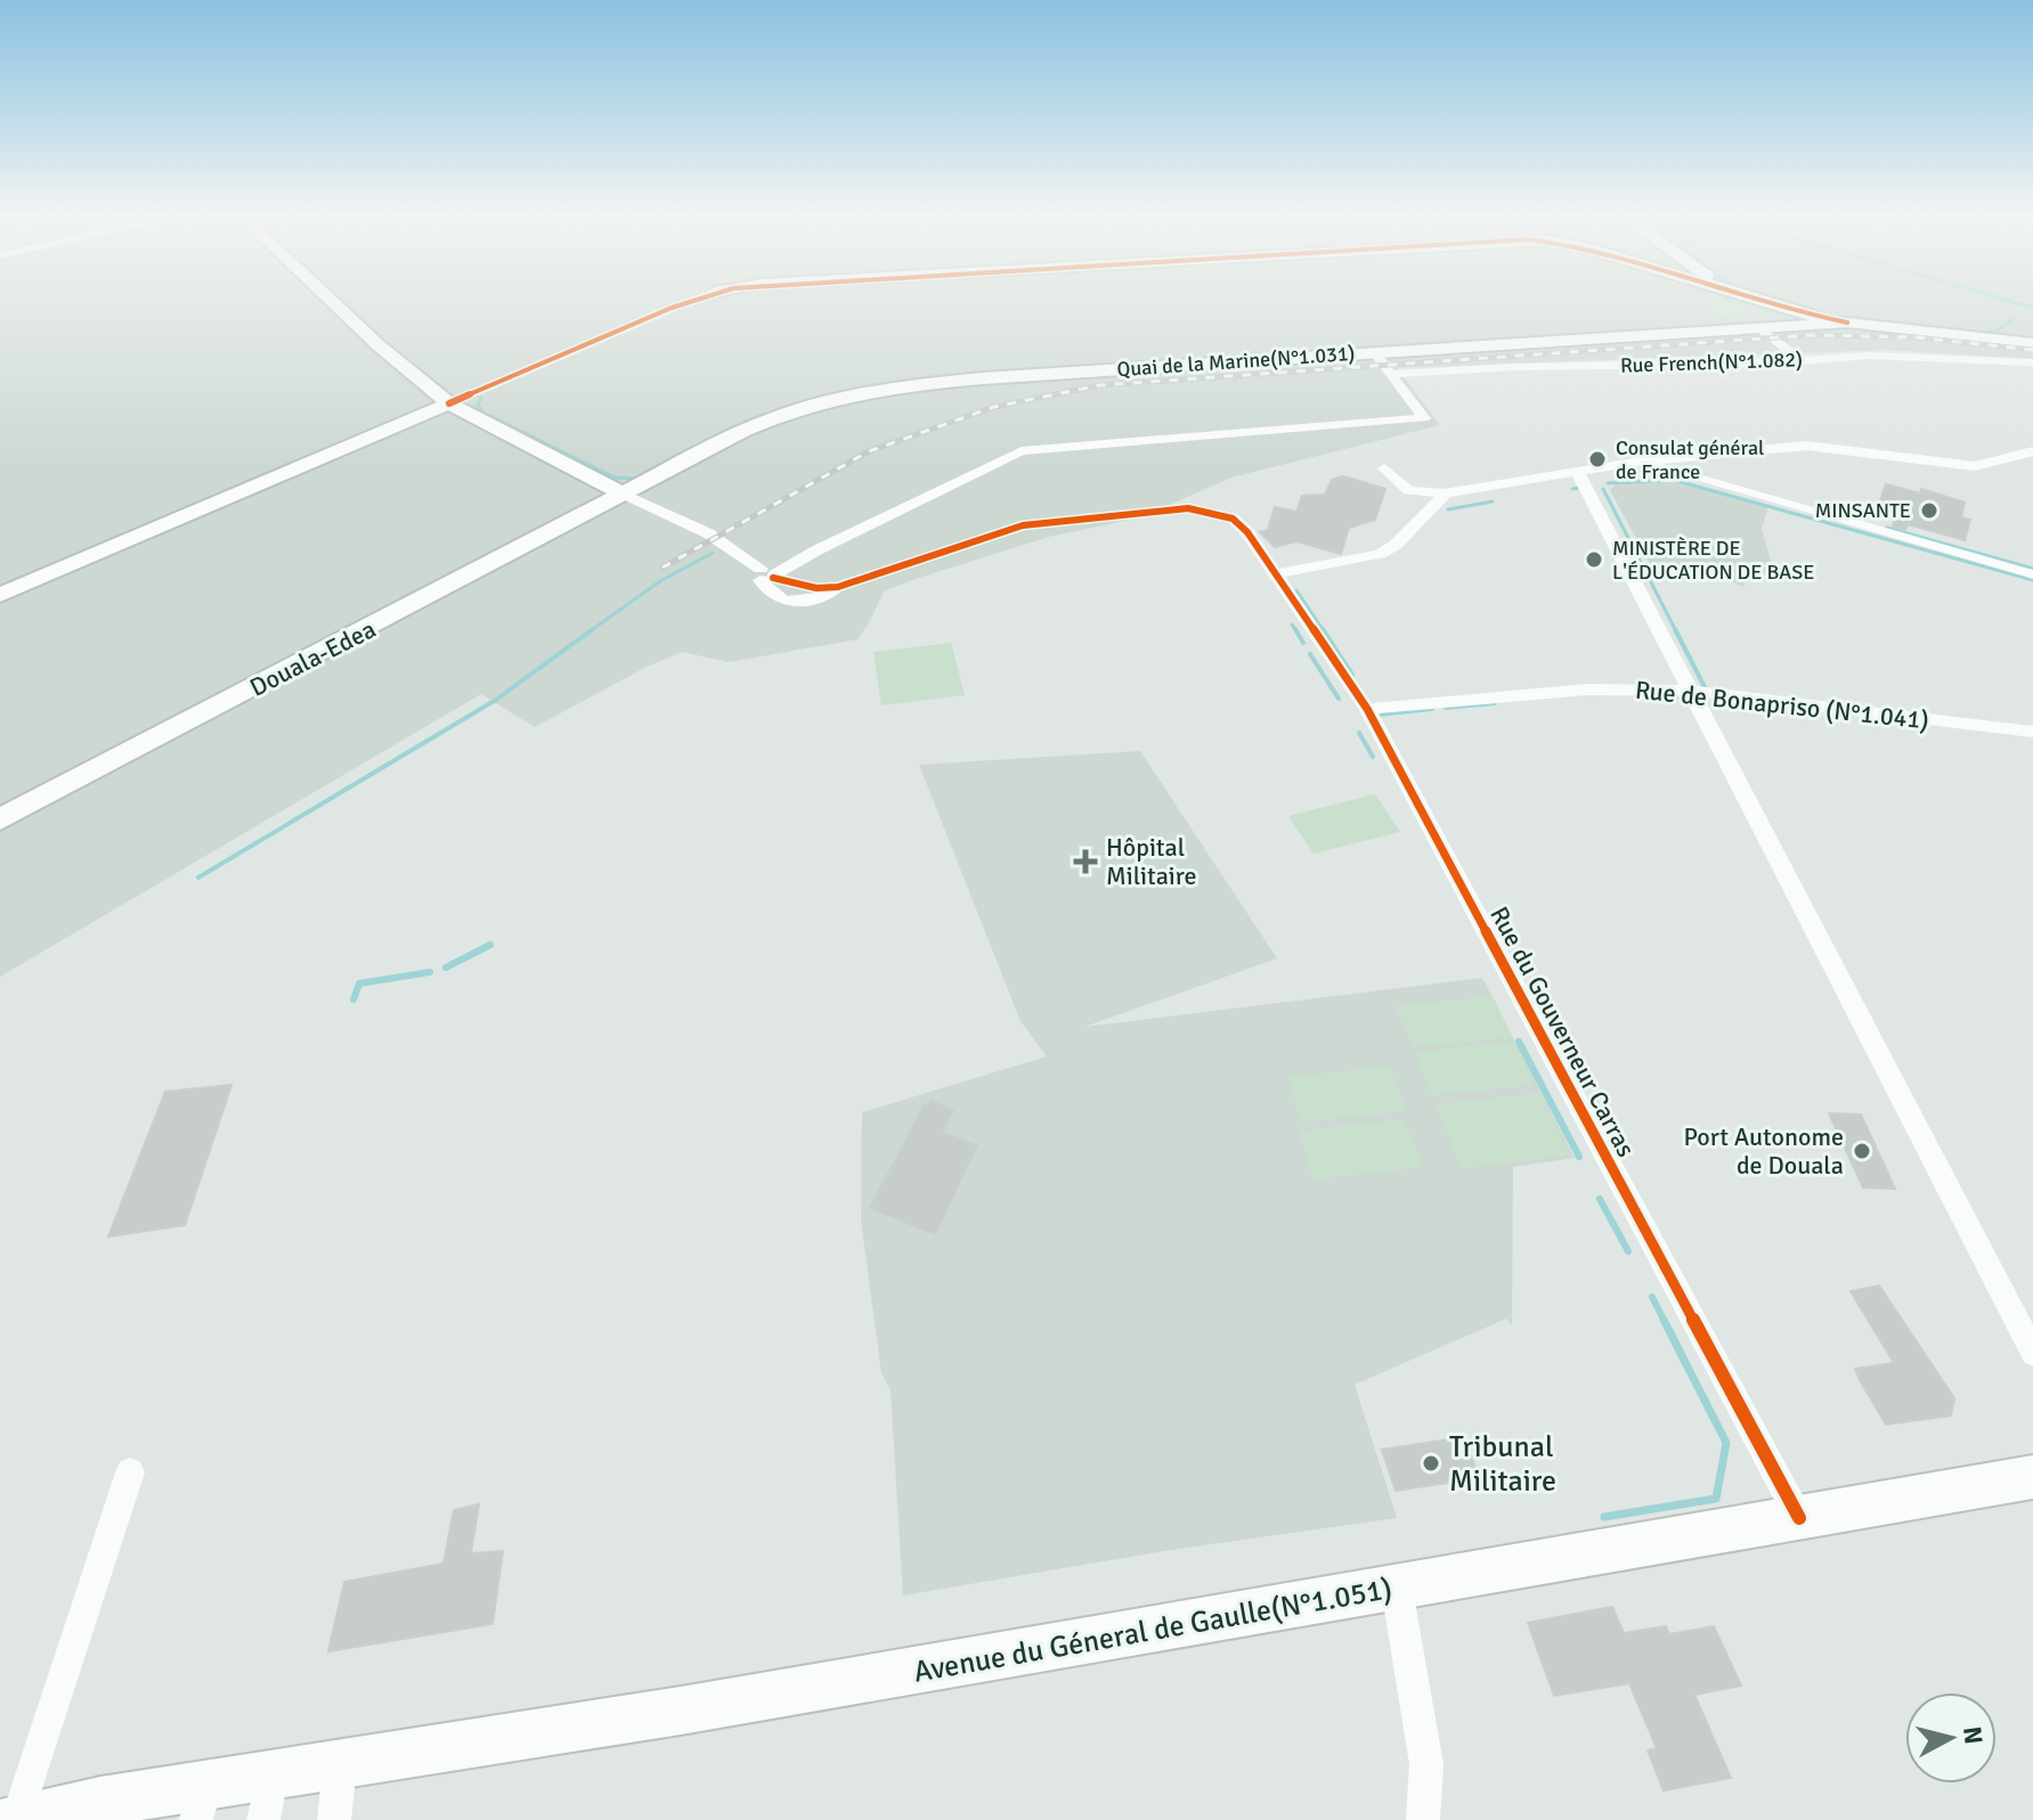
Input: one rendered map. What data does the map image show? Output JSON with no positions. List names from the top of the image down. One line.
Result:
{"streets":{"main road":["Quai de la Marine(N°1.031)","Douala-Edea","Avenue du Géneral de Gaulle(N°1.051)"],"street":["Rue French(N°1.082)","Rue de Bonapriso (N°1.041)","Rue du Gouverneur Carras"]},"crossings":[["Quai de la Marine(N°1.031)","Douala-Edea"],["Rue de Bonapriso (N°1.041)","Rue du Gouverneur Carras"],["Rue du Gouverneur Carras","Avenue du Géneral de Gaulle(N°1.051)"]],"places":{"other":["Consulat général de France","MINSANTE","MINISTÈRE DE L'ÉDUCATION DE BASE","Port Autonome de Douala","Tribunal Militaire"],"health":["Hôpital Militaire"]},"north":"right"}
